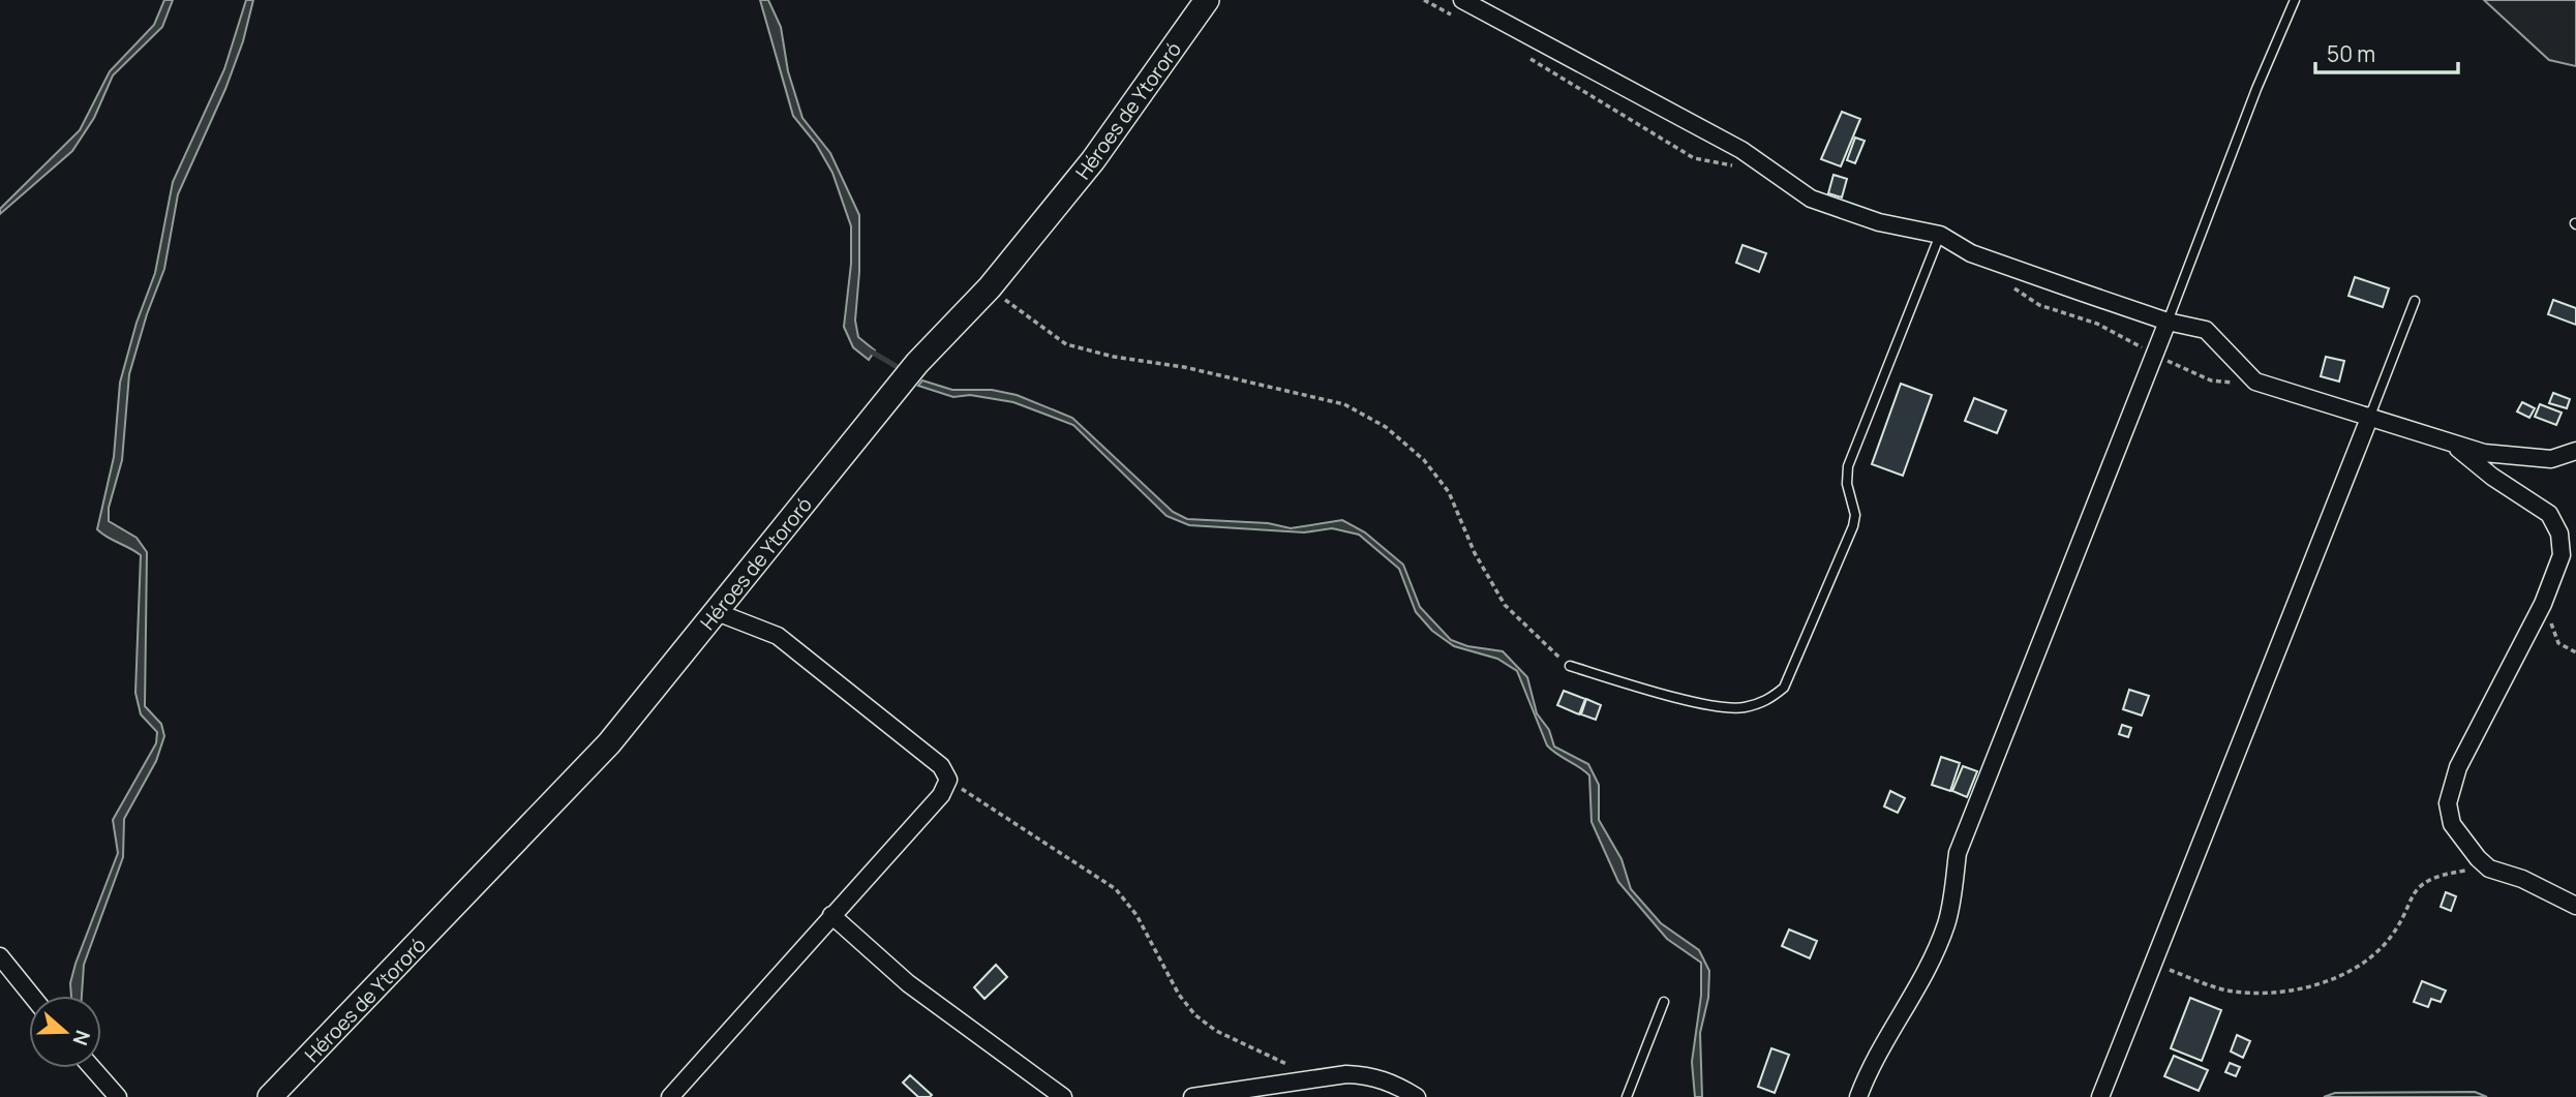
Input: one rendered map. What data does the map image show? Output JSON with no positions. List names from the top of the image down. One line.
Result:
{"streets":{"main road":["Héroes de Ytororó"]},"scale_bar":"50 m","north":"right"}
